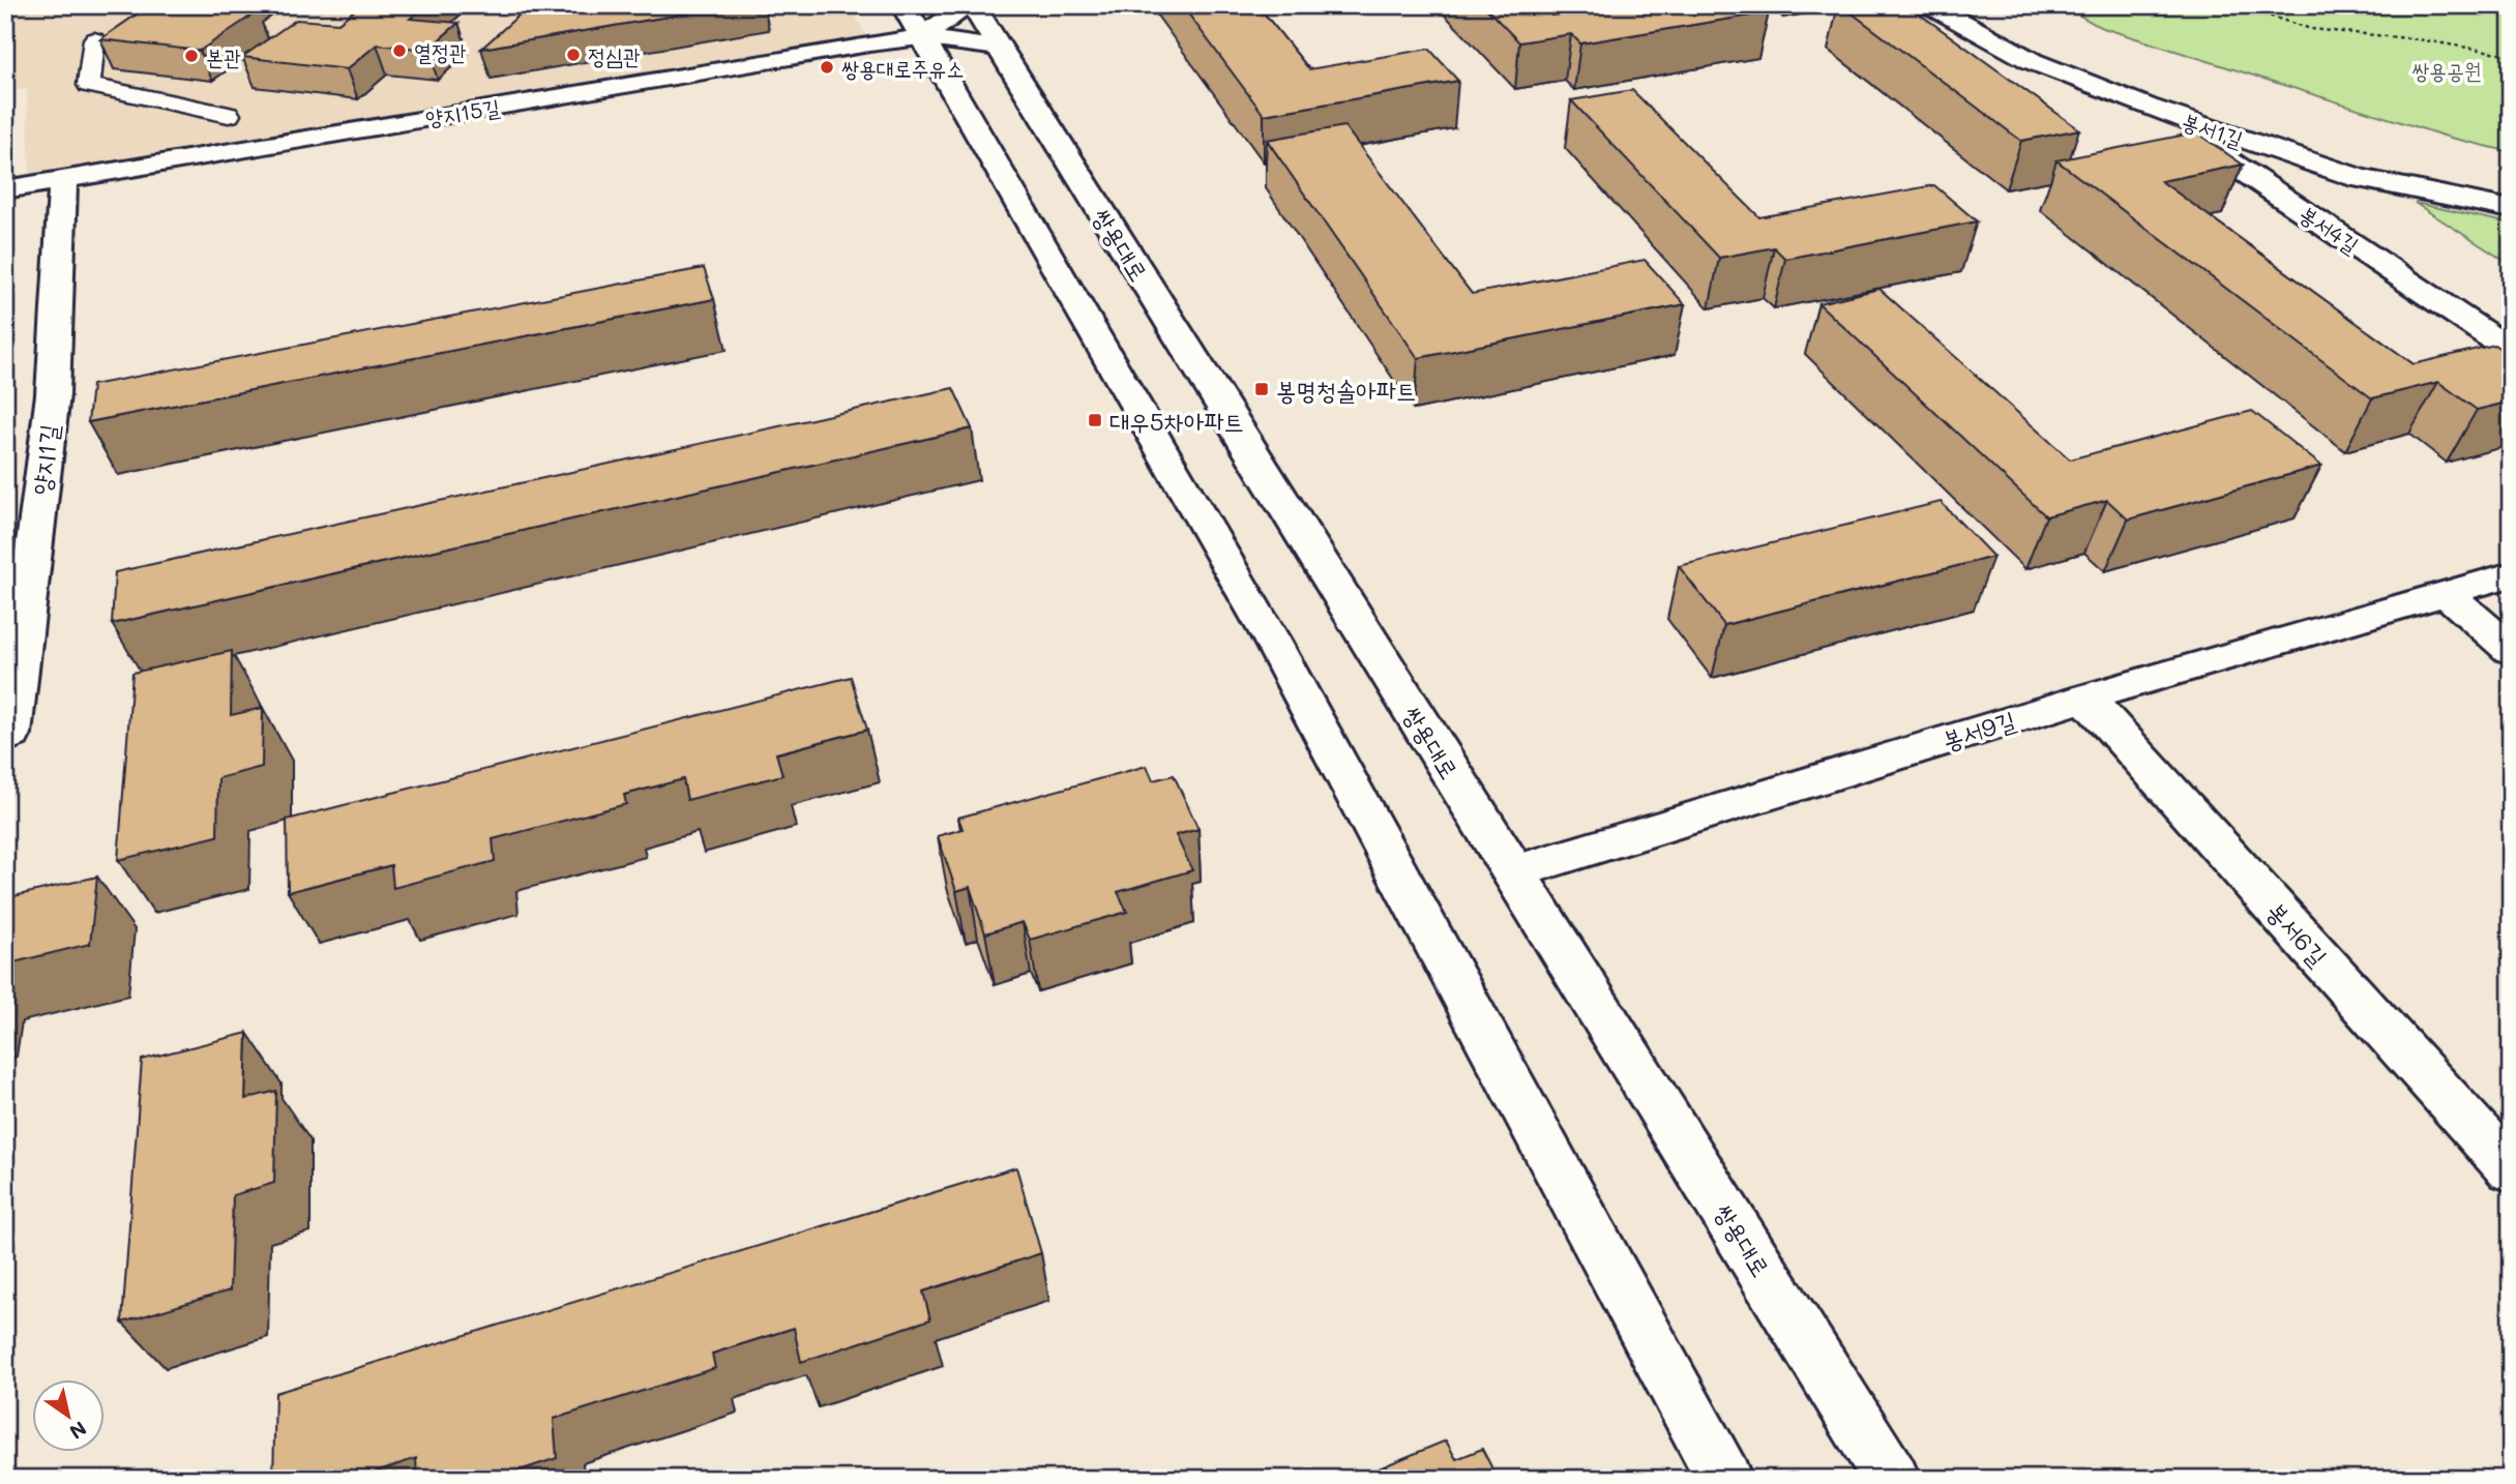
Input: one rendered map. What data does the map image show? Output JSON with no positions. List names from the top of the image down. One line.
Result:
{"streets":{"street":["양지15길","봉서1길","봉서4길","쌍용대로","양지1길","봉서9길","봉서6길"]},"crossings":[["양지15길","양지1길"],["봉서1길","봉서4길"],["쌍용대로","봉서9길"],["봉서9길","봉서6길"]],"parks":["쌍용공원"],"places":{"other":["열정관","정심관","본관","쌍용대로주유소"],"transit":["봉명청솔아파트","대우5차아파트"]},"north":"bottom right"}
